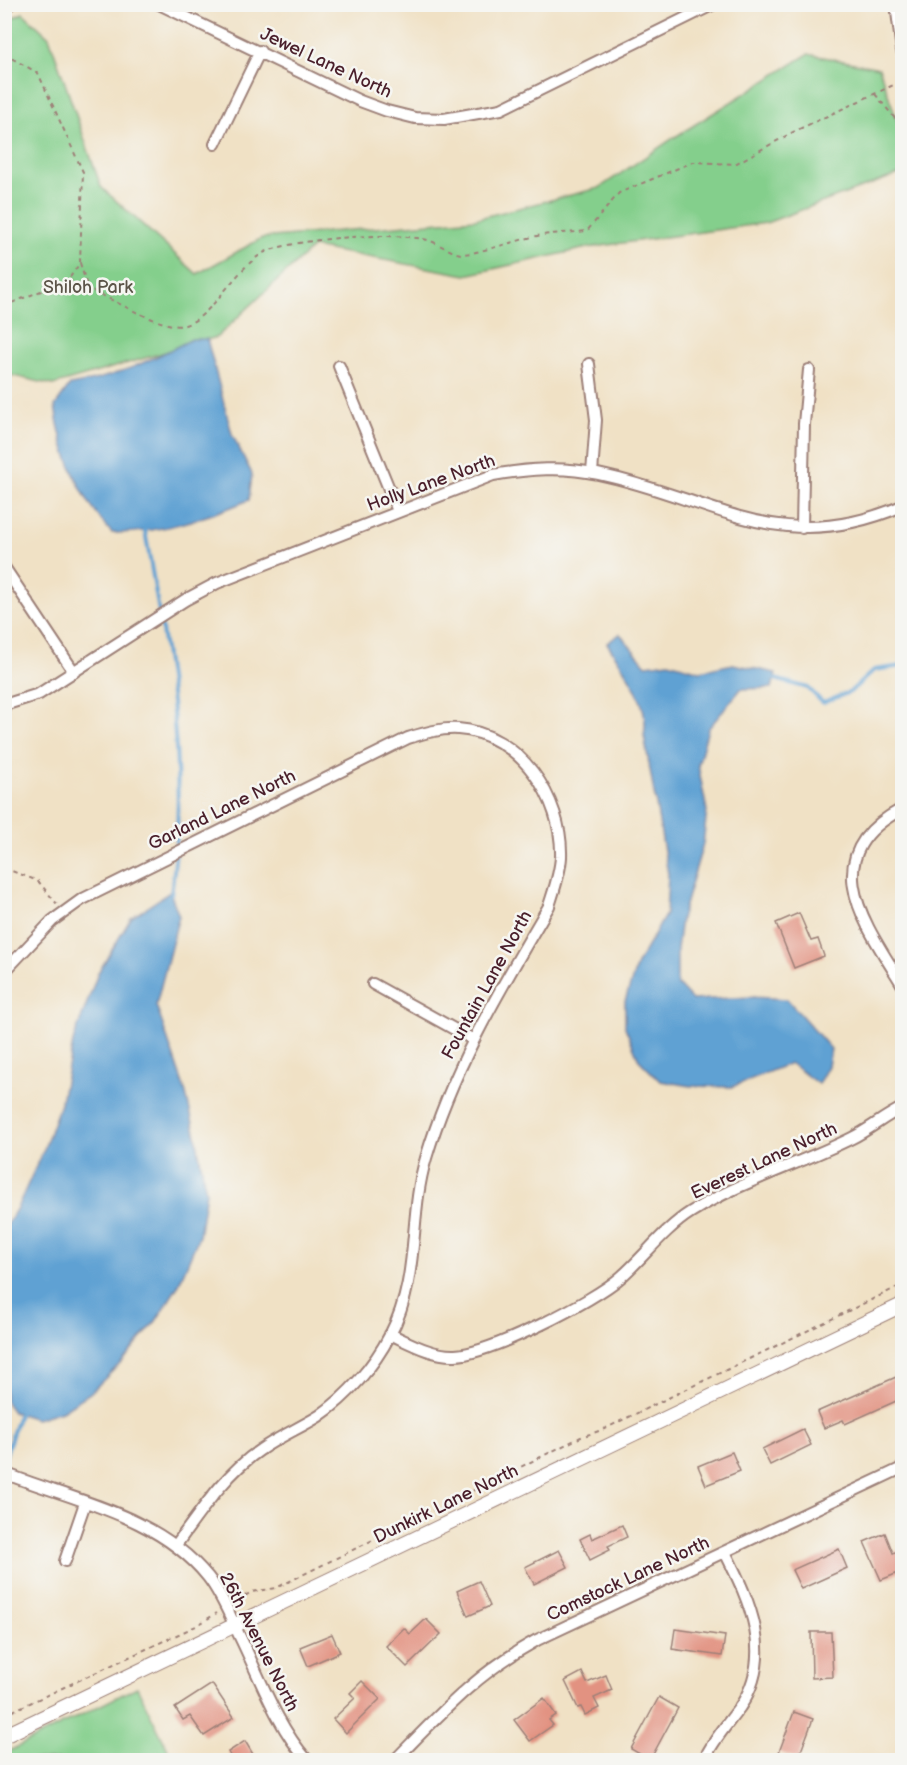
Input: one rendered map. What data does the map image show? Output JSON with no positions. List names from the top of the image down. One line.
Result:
{"streets":{"street":["Jewel Lane North","Holly Lane North","Garland Lane North","Fountain Lane North","Everest Lane North","Dunkirk Lane North","Comstock Lane North","26th Avenue North"]},"crossings":[["Garland Lane North","Fountain Lane North"],["Fountain Lane North","Everest Lane North"],["Fountain Lane North","26th Avenue North"],["Dunkirk Lane North","26th Avenue North"]],"parks":["Shiloh Park"]}
